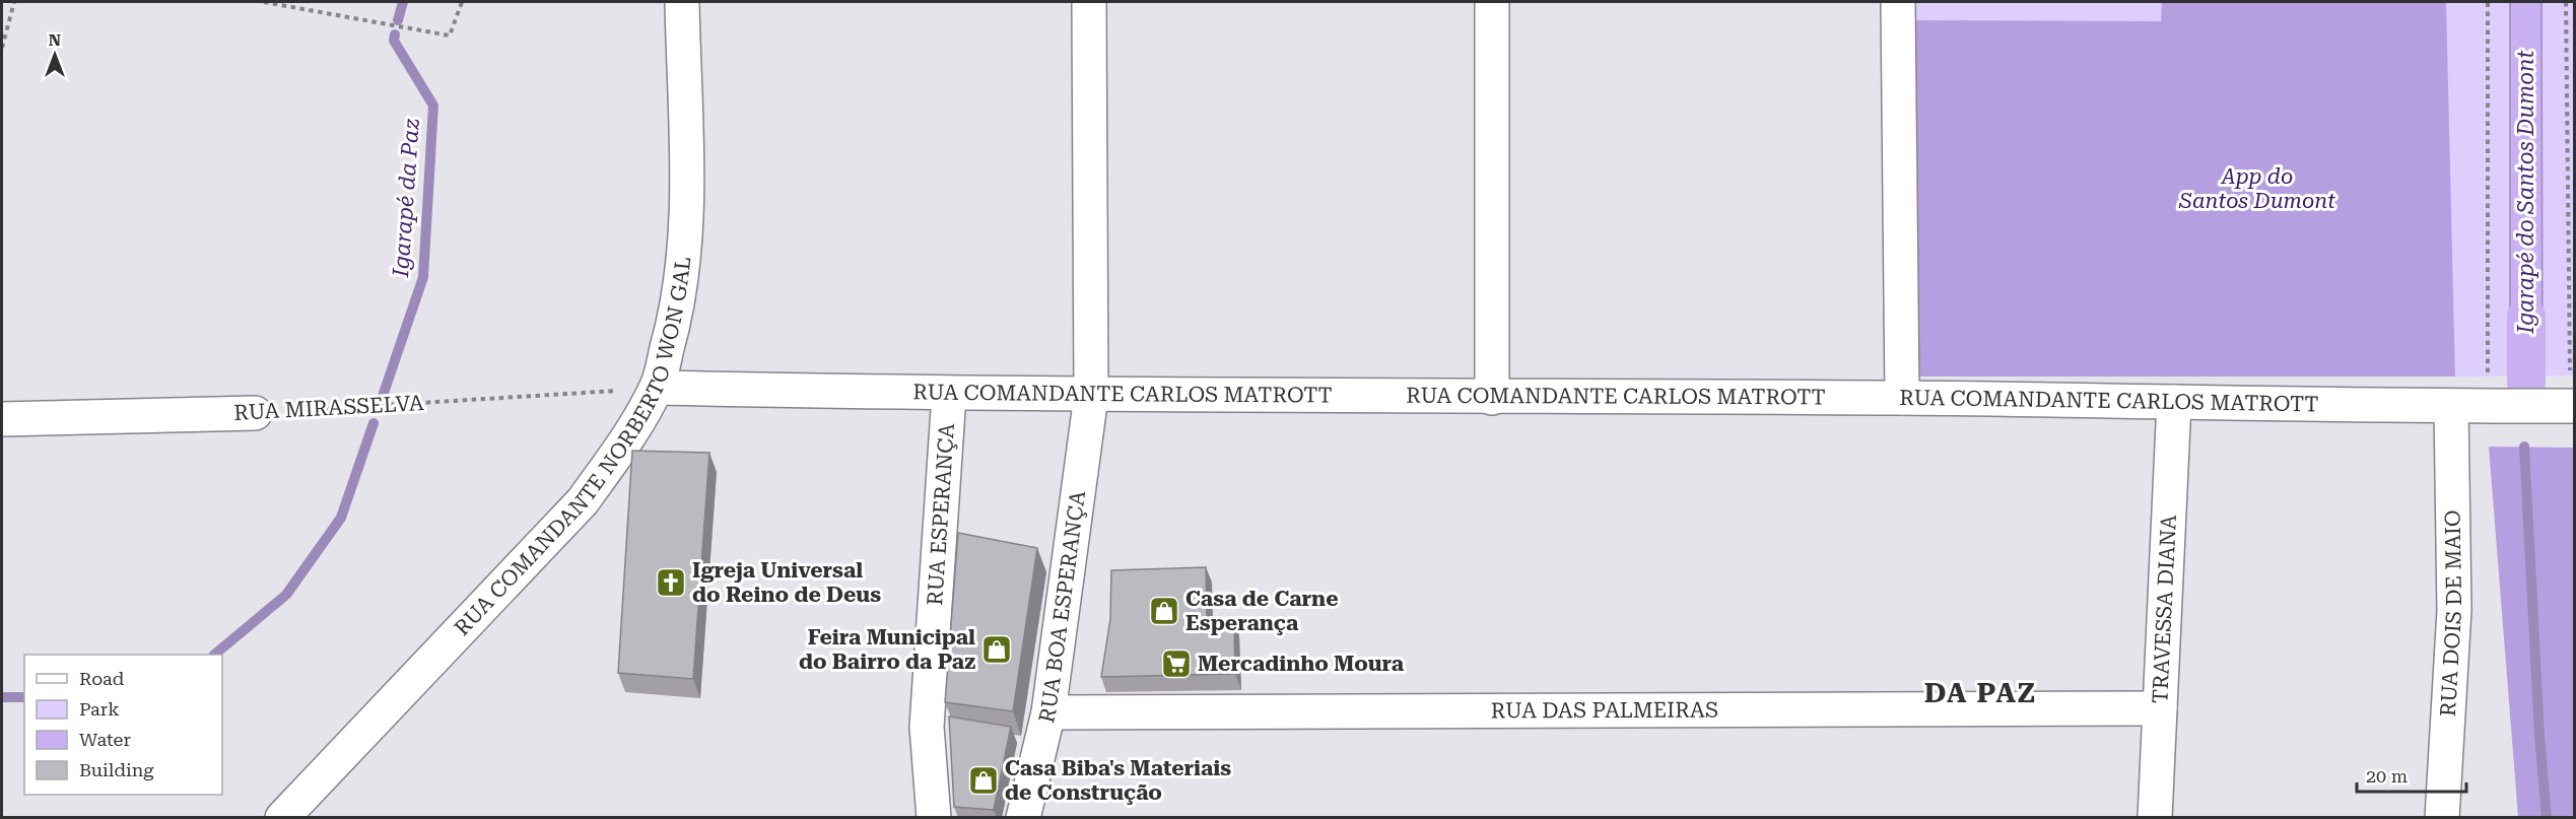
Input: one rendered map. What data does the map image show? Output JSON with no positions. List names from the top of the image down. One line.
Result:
{"streets":{"street":["RUA COMANDANTE CARLOS MATROTT","RUA MIRASSELVA","RUA COMANDANTE NORBERTO WON GAL","RUA ESPERANÇA","RUA BOA ESPERANÇA","TRAVESSA DIANA","RUA DOIS DE MAIO","RUA DAS PALMEIRAS"]},"crossings":[["RUA COMANDANTE CARLOS MATROTT","RUA MIRASSELVA"],["RUA COMANDANTE CARLOS MATROTT","RUA COMANDANTE NORBERTO WON GAL"],["RUA COMANDANTE CARLOS MATROTT","RUA ESPERANÇA"],["RUA COMANDANTE CARLOS MATROTT","RUA BOA ESPERANÇA"],["RUA COMANDANTE CARLOS MATROTT","TRAVESSA DIANA"],["RUA COMANDANTE CARLOS MATROTT","RUA DOIS DE MAIO"],["RUA MIRASSELVA","RUA COMANDANTE NORBERTO WON GAL"],["RUA BOA ESPERANÇA","RUA DAS PALMEIRAS"],["TRAVESSA DIANA","RUA DAS PALMEIRAS"]],"districts":["DA PAZ"],"water":["Igarapé do Santos Dumont","Igarapé da Paz"],"parks":["App do Santos Dumont"],"places":{"church":["Igreja Universal do Reino de Deus"],"shop":["Casa de Carne Esperança","Feira Municipal do Bairro da Paz","Casa Biba's Materiais de Construção"],"supermarket":["Mercadinho Moura"]},"legend":["Road","Park","Water","Building"],"scale_bar":"20 m","north":"top"}
